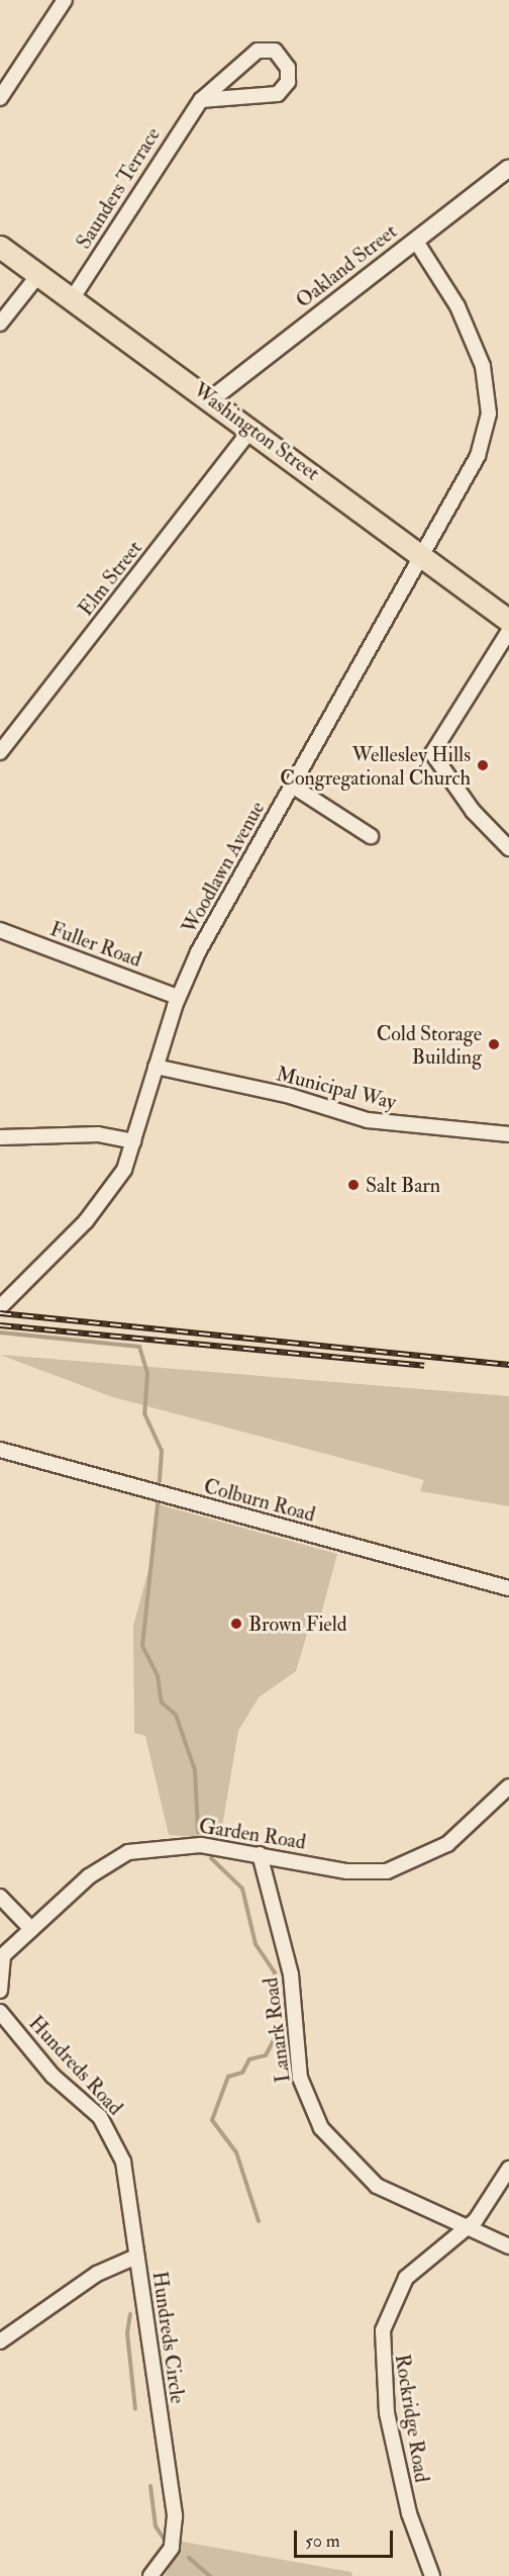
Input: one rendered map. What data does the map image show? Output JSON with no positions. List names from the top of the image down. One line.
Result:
{"streets":{"main road":["Washington Street"],"street":["Saunders Terrace","Oakland Street","Elm Street","Woodlawn Avenue","Fuller Road","Municipal Way","Colburn Road","Garden Road","Lanark Road","Hundreds Road","Hundreds Circle","Rockridge Road"]},"crossings":[["Saunders Terrace","Washington Street"],["Oakland Street","Washington Street"],["Oakland Street","Woodlawn Avenue"],["Washington Street","Elm Street"],["Washington Street","Woodlawn Avenue"],["Woodlawn Avenue","Fuller Road"],["Woodlawn Avenue","Municipal Way"],["Garden Road","Lanark Road"],["Lanark Road","Rockridge Road"],["Hundreds Road","Hundreds Circle"]],"places":["Wellesley Hills Congregational Church","Cold Storage Building","Salt Barn","Brown Field"],"scale_bar":"50 m"}
